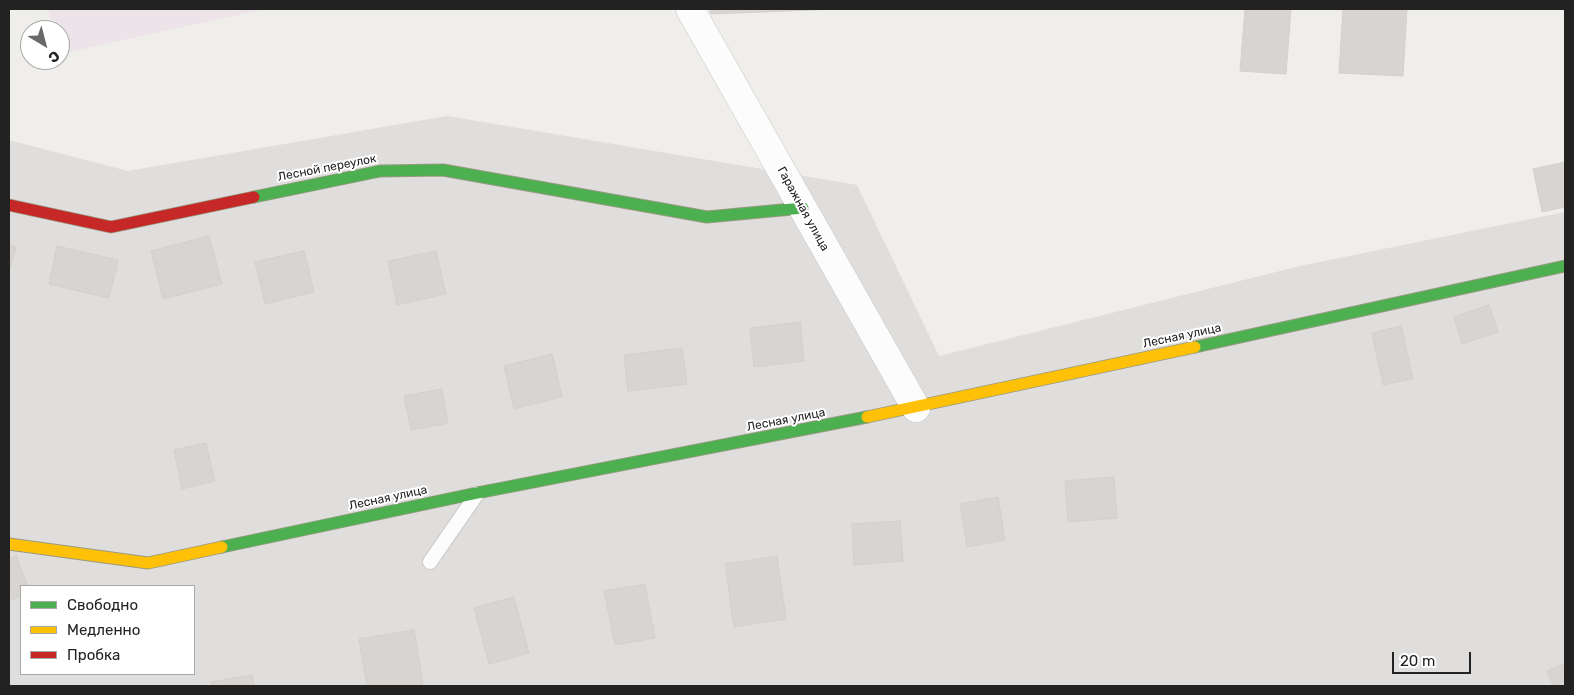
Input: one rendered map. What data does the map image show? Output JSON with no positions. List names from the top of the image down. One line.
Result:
{"streets":{"street":["Лесной переулок","Гаражная улица","Лесная улица"]},"crossings":[["Лесной переулок","Гаражная улица"],["Гаражная улица","Лесная улица"]],"legend":["Свободно","Медленно","Пробка"],"scale_bar":"20 m","north":"bottom right"}
